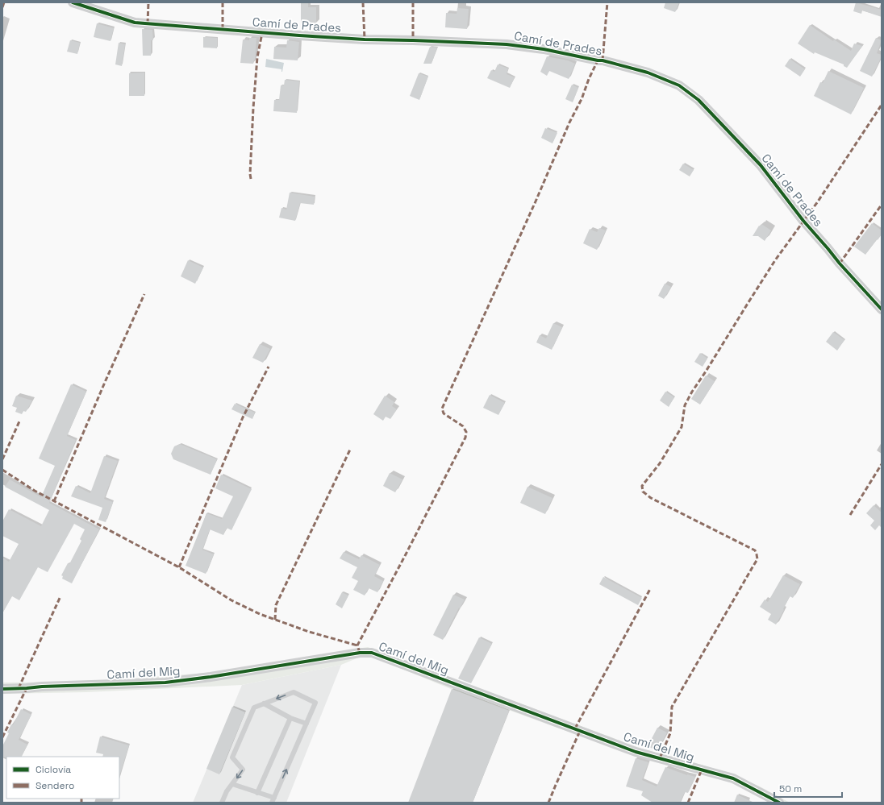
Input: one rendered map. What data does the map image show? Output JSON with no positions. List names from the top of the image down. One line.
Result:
{"streets":{"street":["Camí de Prades","Camí del Mig"]},"legend":["Ciclovía","Sendero"],"scale_bar":"50 m"}
